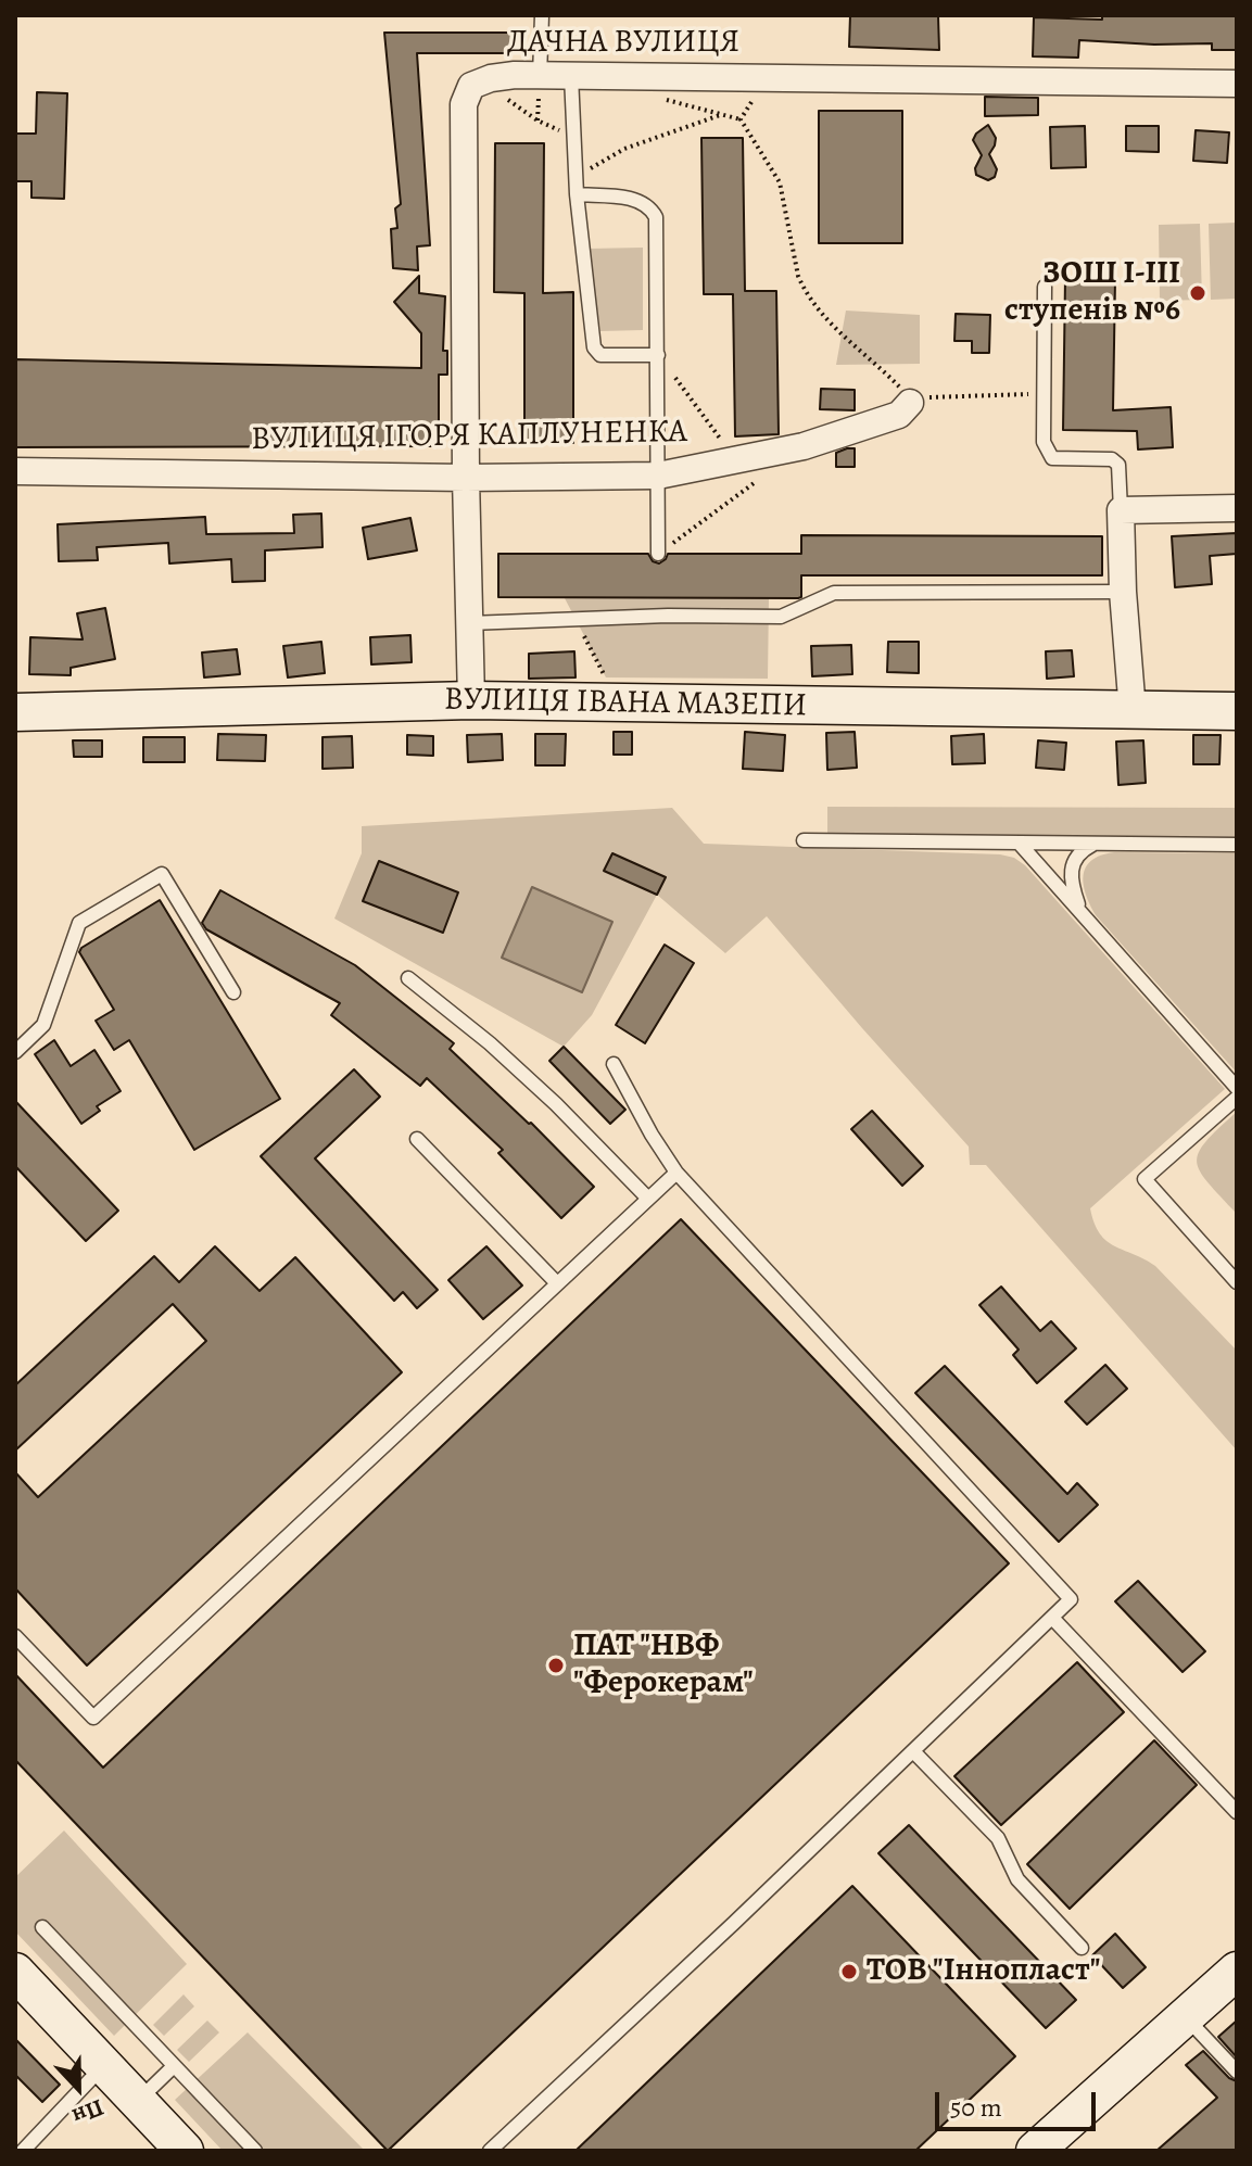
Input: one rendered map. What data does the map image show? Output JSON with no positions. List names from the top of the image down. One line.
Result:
{"streets":{"street":["ДАЧНА ВУЛИЦЯ","ВУЛИЦЯ ІГОРЯ КАПЛУНЕНКА","ВУЛИЦЯ ІВАНА МАЗЕПИ"]},"crossings":[["ДАЧНА ВУЛИЦЯ","ВУЛИЦЯ ІГОРЯ КАПЛУНЕНКА"],["ДАЧНА ВУЛИЦЯ","ВУЛИЦЯ ІВАНА МАЗЕПИ"]],"places":["ЗОШ І-ІІІ ступенів №6","ПАТ \"НВФ \"Ферокерам\"","ТОВ \"Іннопласт\""],"scale_bar":"50 m","north":"bottom"}
